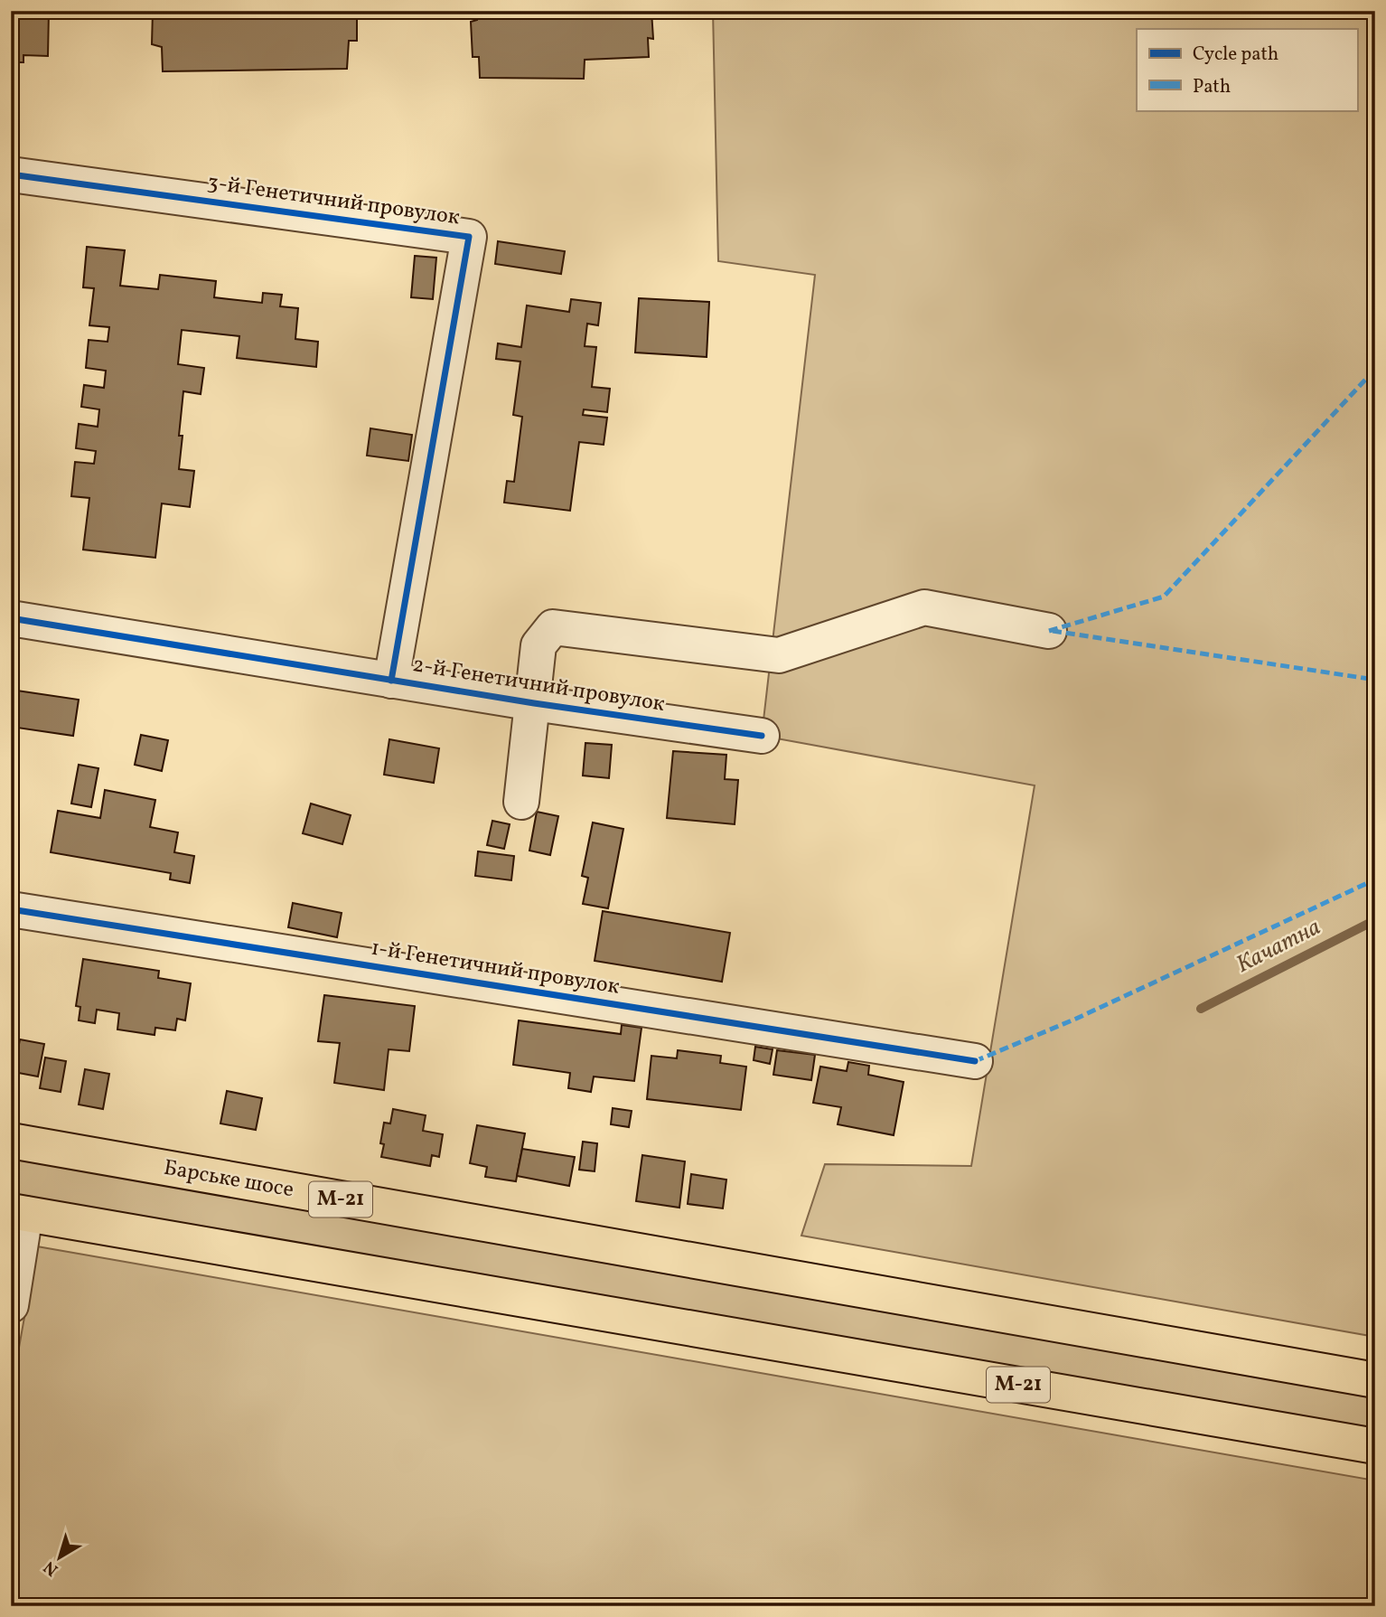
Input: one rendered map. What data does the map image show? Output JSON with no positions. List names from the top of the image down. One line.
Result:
{"streets":{"highway":["Барське шосе","М-21"],"street":["3-й Генетичний провулок","2-й Генетичний провулок","1-й Генетичний провулок"]},"crossings":[["3-й Генетичний провулок","2-й Генетичний провулок"]],"water":["Качатна"],"legend":["Cycle path","Path"],"north":"bottom left"}
